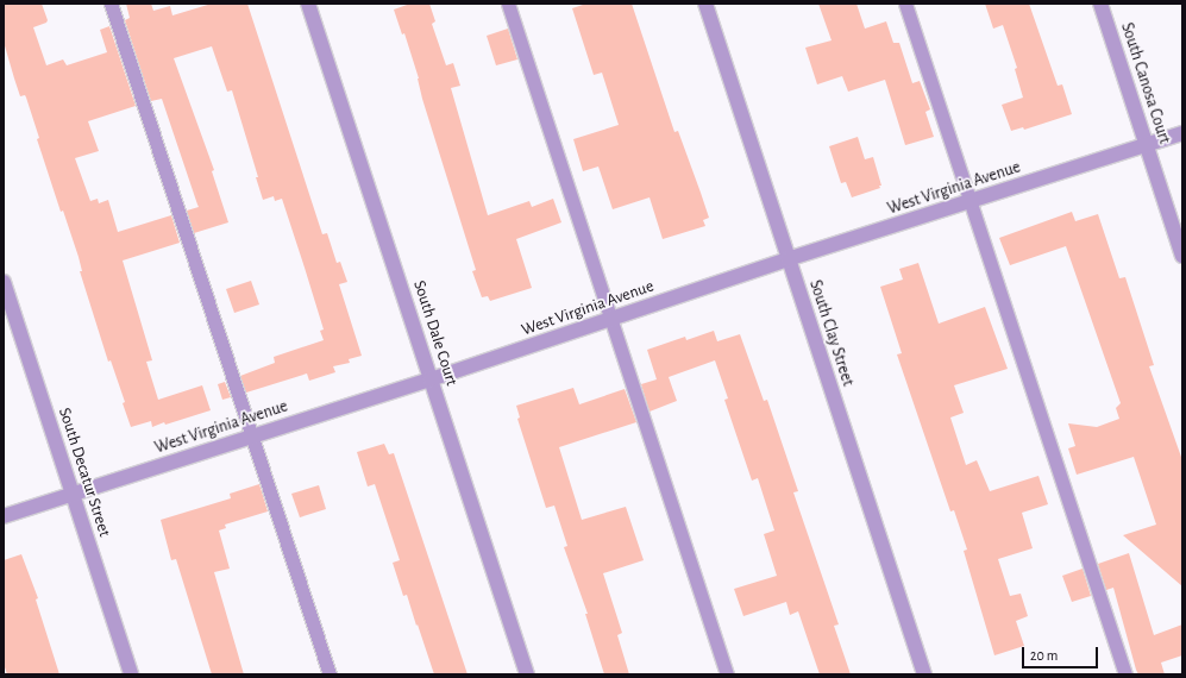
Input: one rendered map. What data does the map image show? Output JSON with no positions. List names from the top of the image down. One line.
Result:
{"streets":{"street":["South Canosa Court","West Virginia Avenue","South Dale Court","South Clay Street","South Decatur Street"]},"crossings":[["South Canosa Court","West Virginia Avenue"],["West Virginia Avenue","South Dale Court"],["West Virginia Avenue","South Clay Street"],["West Virginia Avenue","South Decatur Street"]],"scale_bar":"20 m"}
